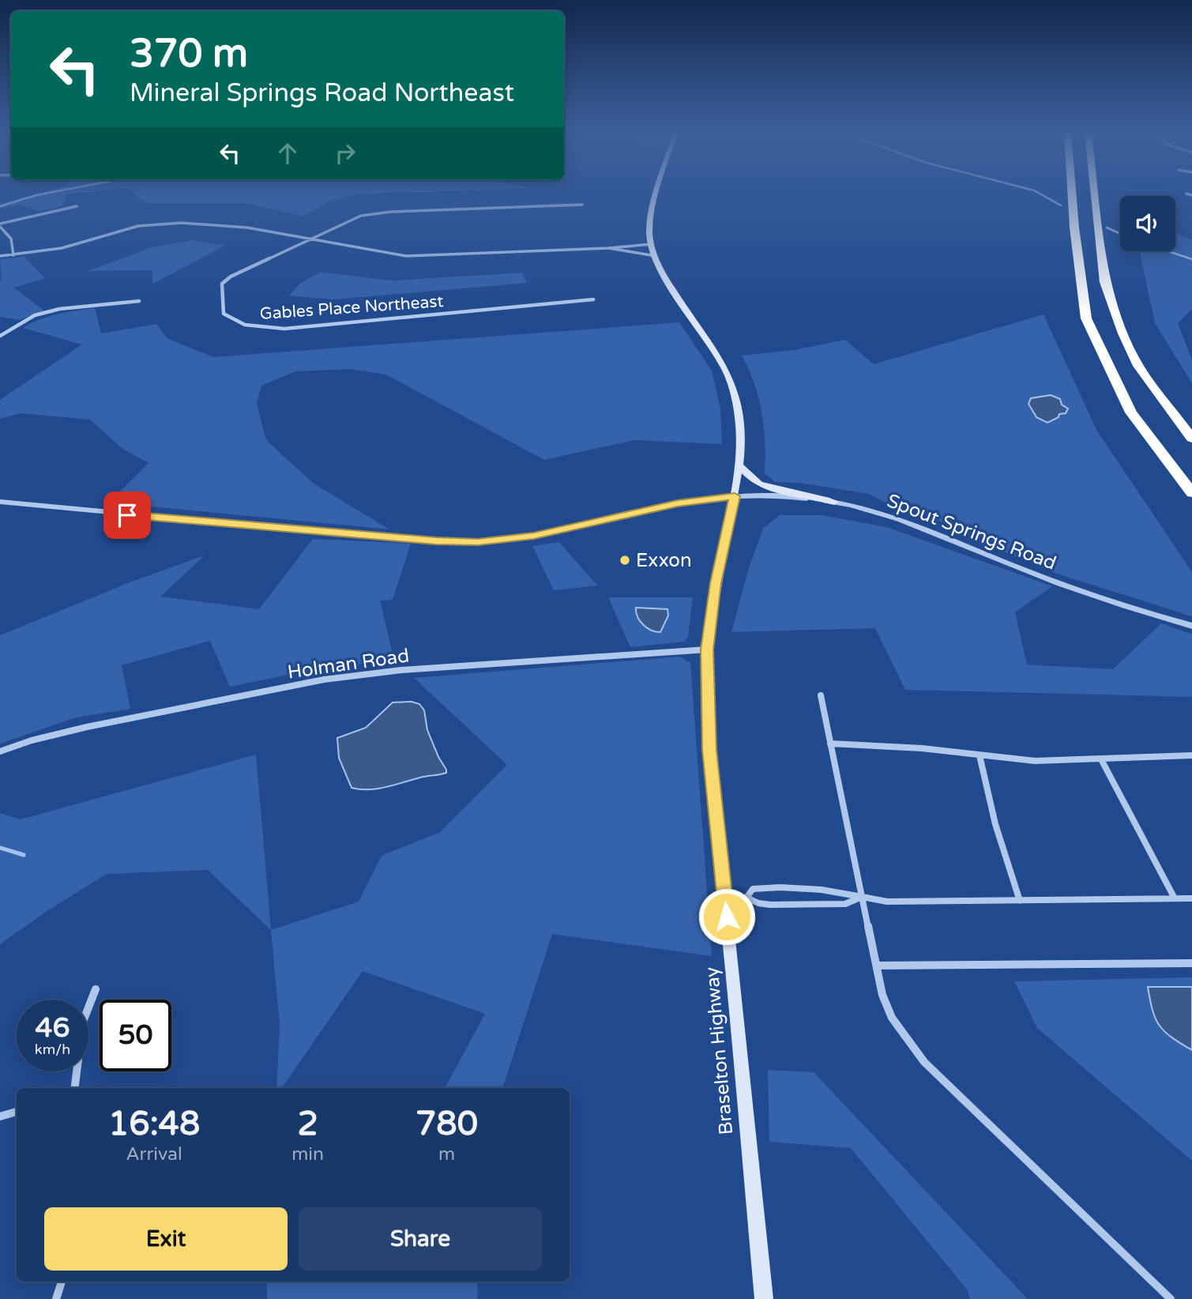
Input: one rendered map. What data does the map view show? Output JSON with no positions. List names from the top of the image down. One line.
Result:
{"streets":{"main road":["Braselton Highway"],"street":["Gables Place Northeast","Spout Springs Road","Holman Road"]},"crossings":[["Spout Springs Road","Braselton Highway"],["Holman Road","Braselton Highway"]],"places":["Exxon"],"page":{"turn":["370 m","Mineral Springs Road Northeast"],"speed":"46 km/h","limit":"50","eta":["16:48","Arrival","2","min","780","m"],"buttons":["Exit","Share"]}}
